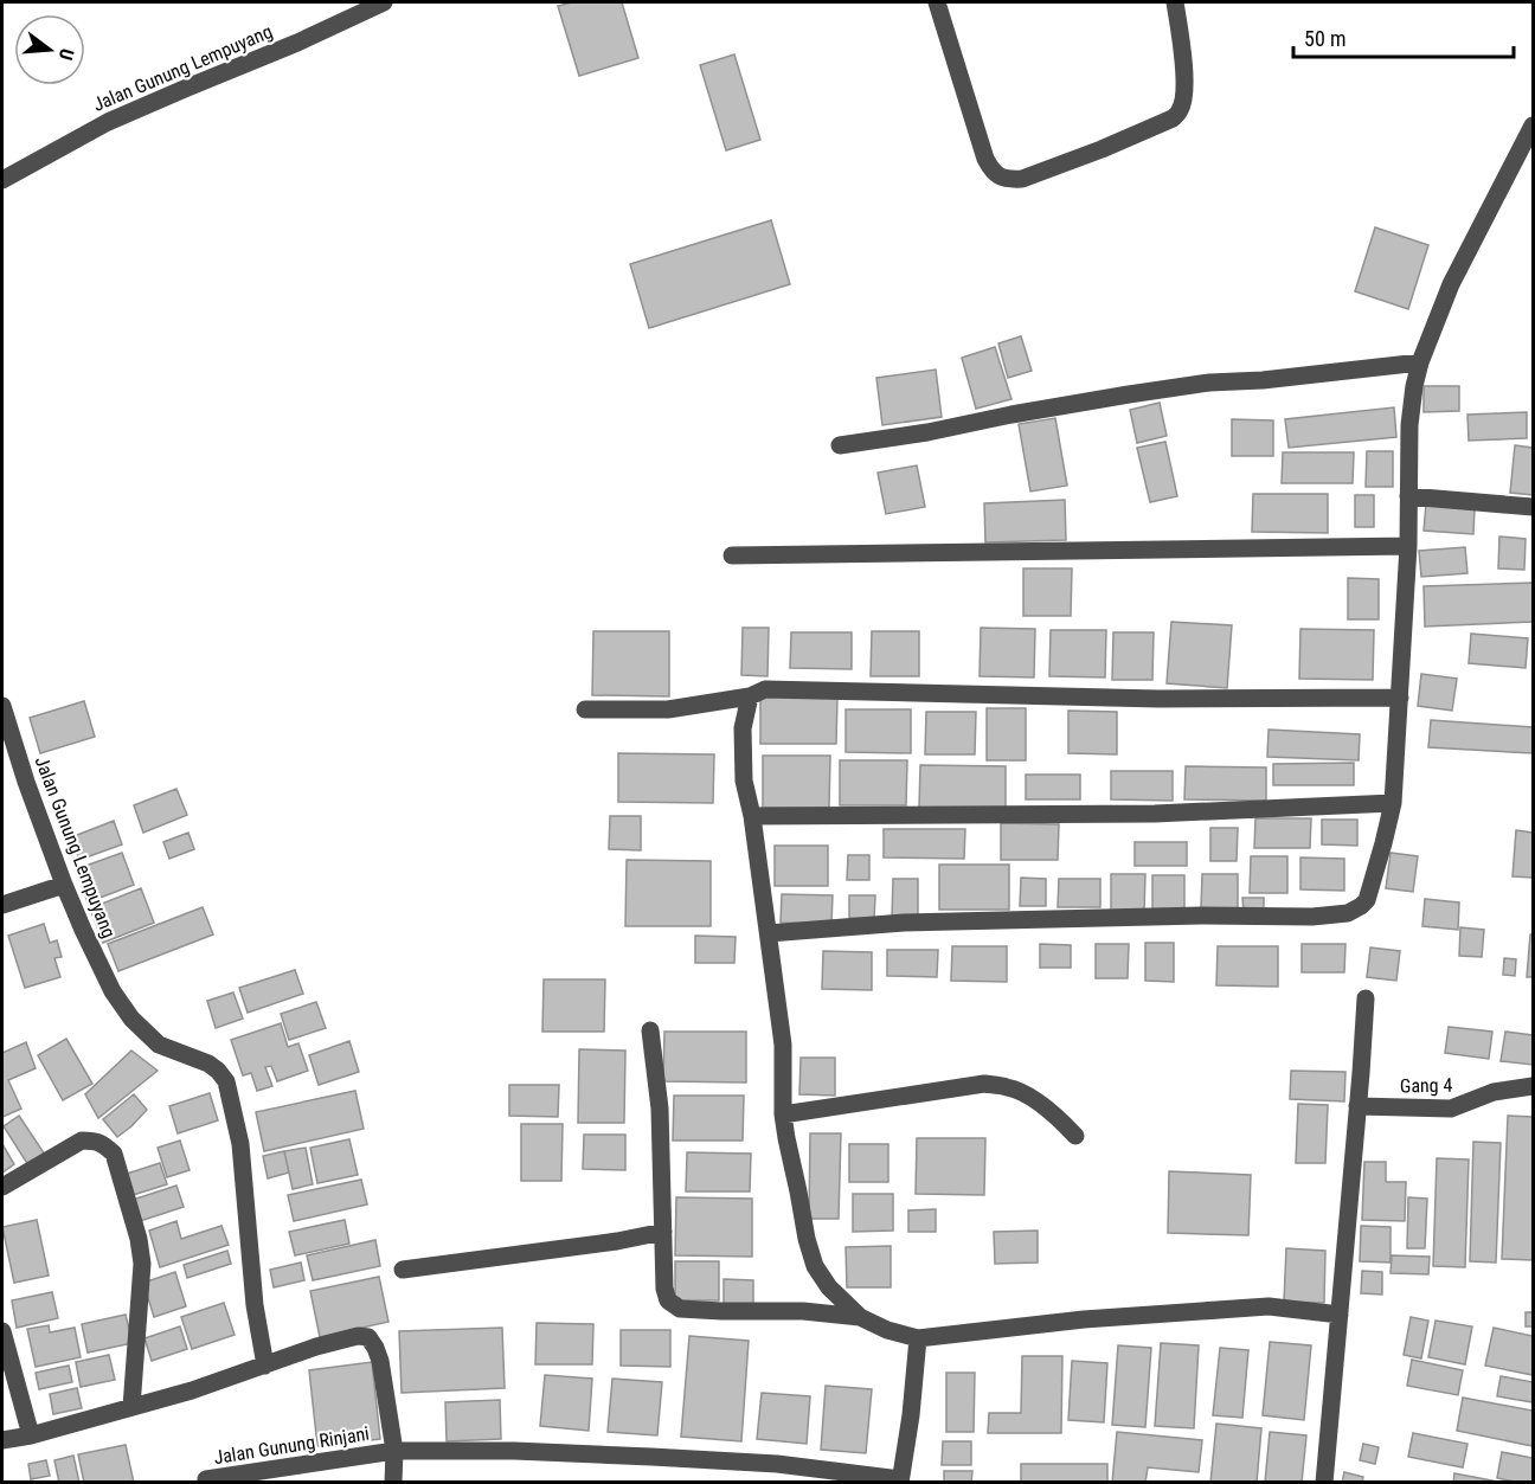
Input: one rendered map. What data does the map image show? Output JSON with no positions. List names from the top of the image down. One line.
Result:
{"streets":{"street":["Jalan Gunung Lempuyang","Gang 4","Jalan Gunung Rinjani"]},"scale_bar":"50 m","north":"right"}
